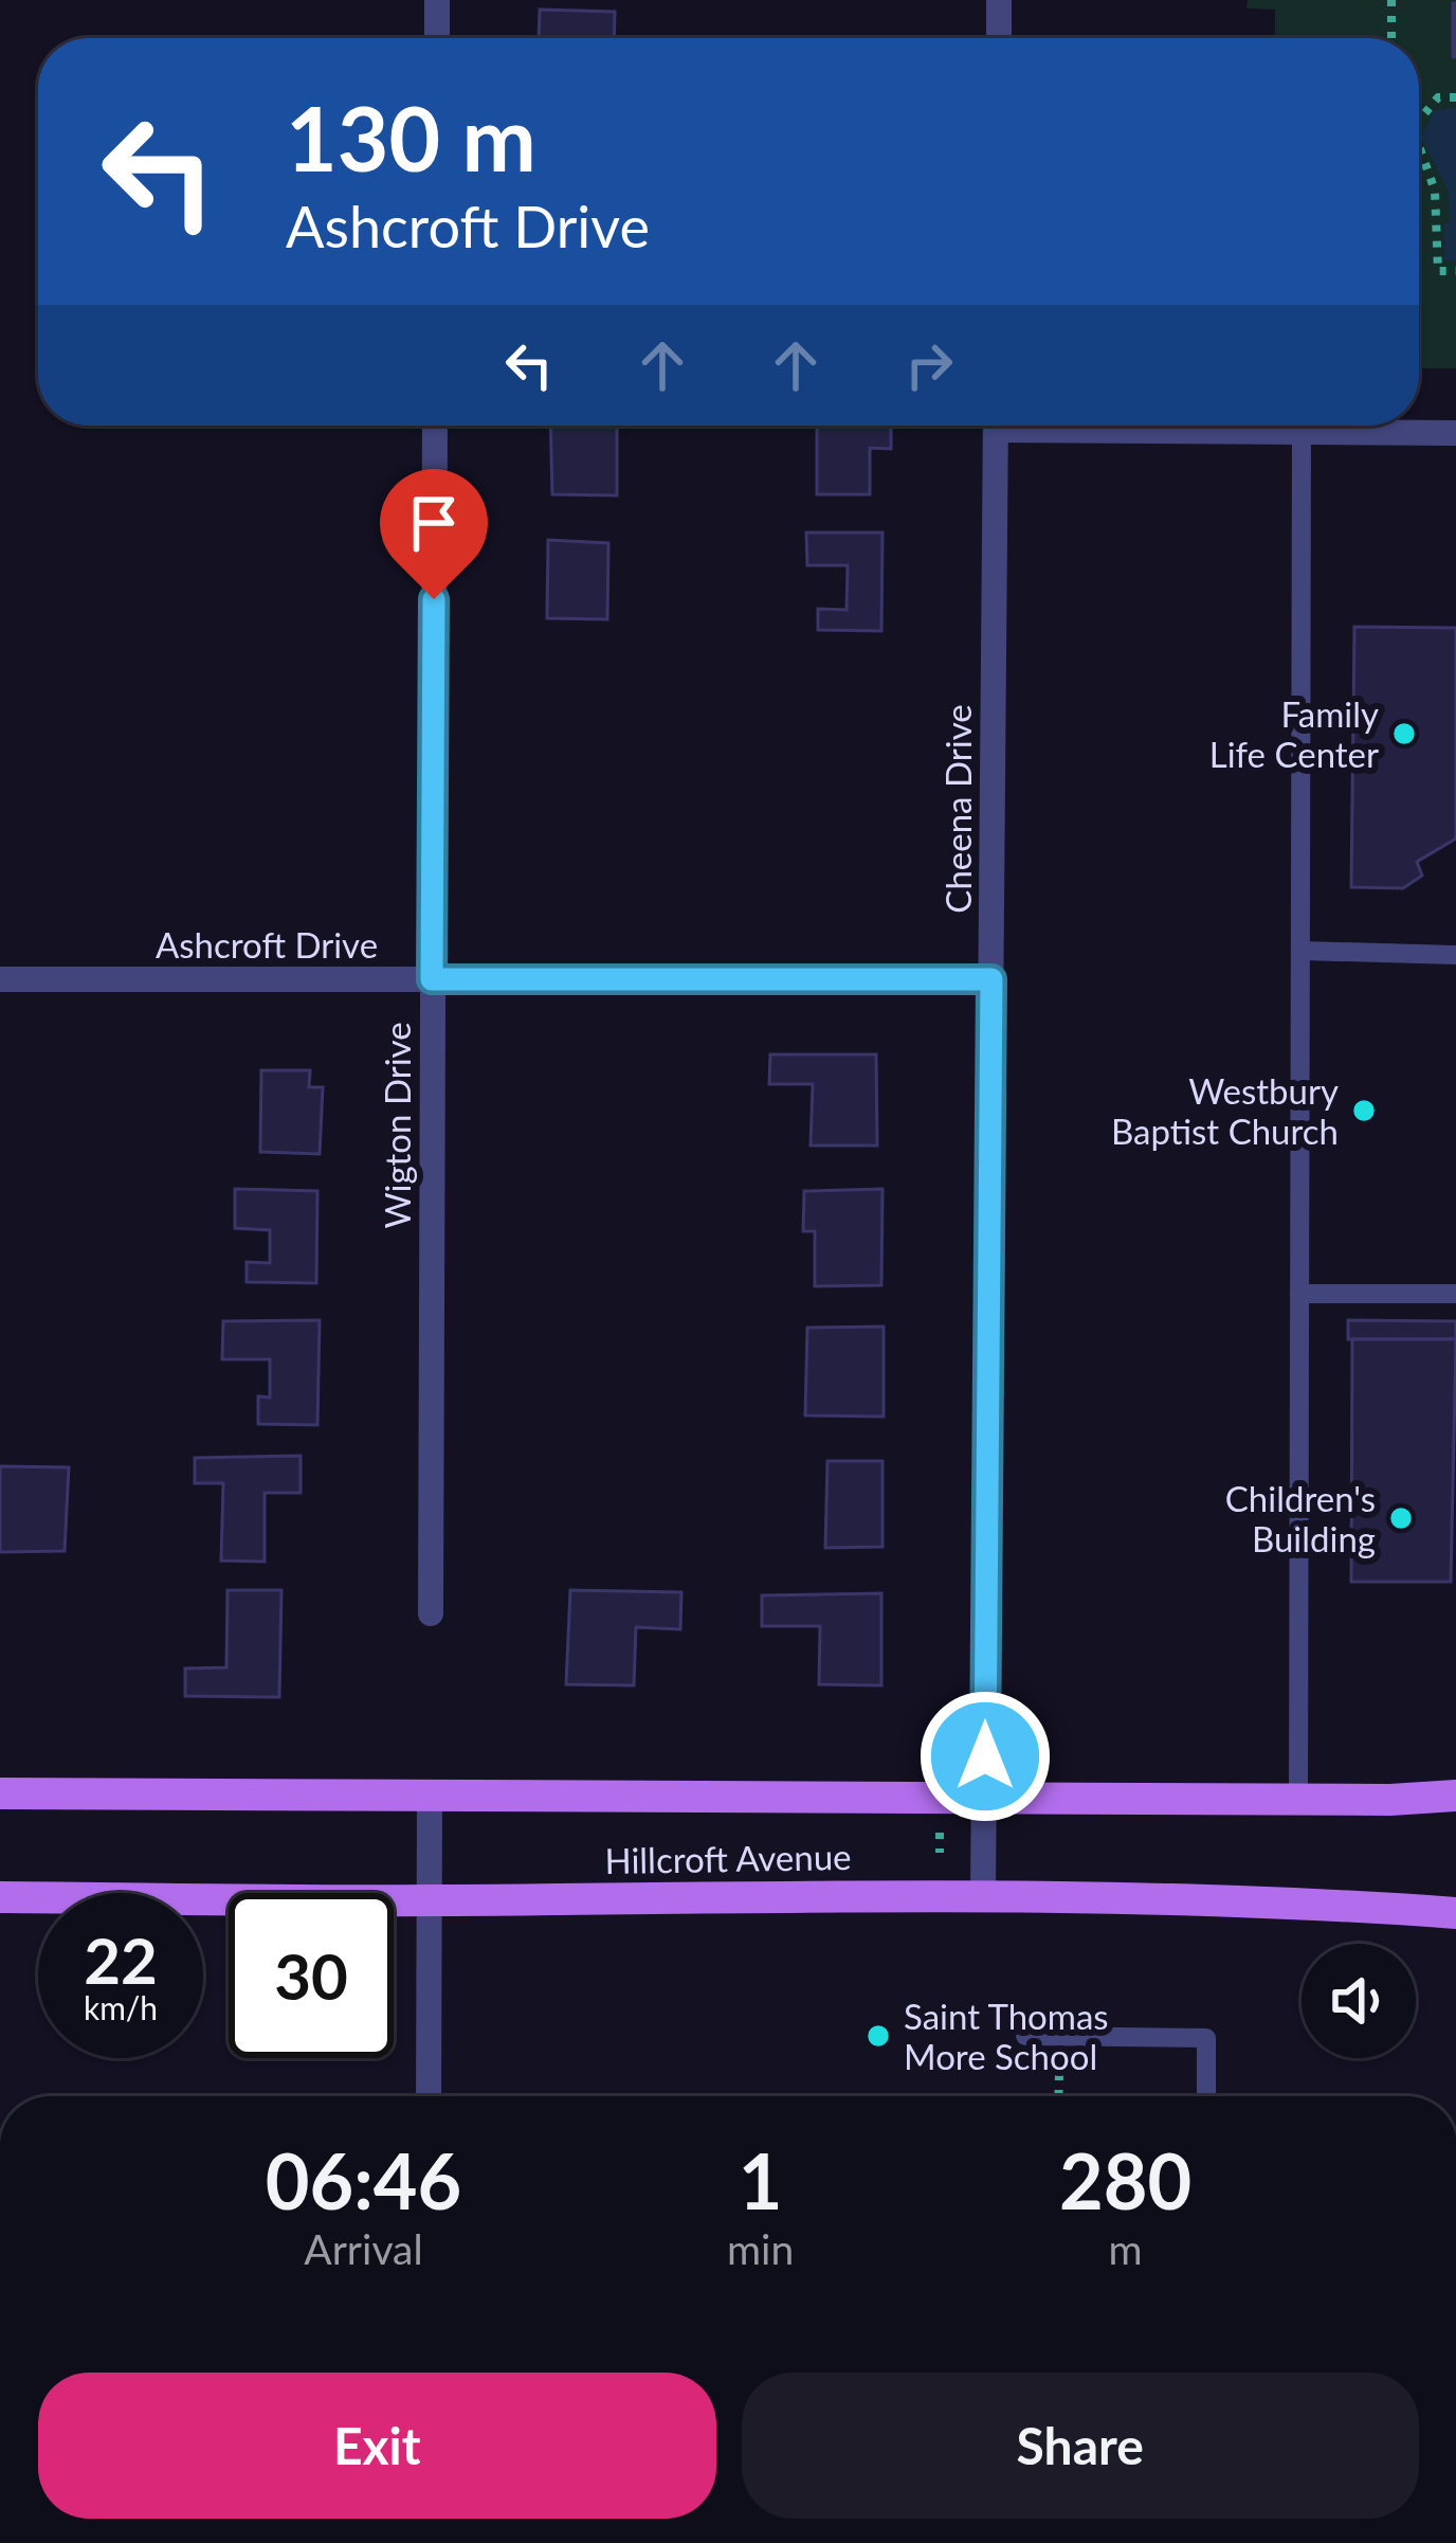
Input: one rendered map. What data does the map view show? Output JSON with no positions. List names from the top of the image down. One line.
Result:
{"streets":{"main road":["Hillcroft Avenue"],"street":["Cheena Drive","Ashcroft Drive","Wigton Drive"]},"crossings":[["Cheena Drive","Ashcroft Drive"],["Cheena Drive","Hillcroft Avenue"],["Ashcroft Drive","Wigton Drive"]],"places":["Family Life Center","Westbury Baptist Church","Children's Building","Saint Thomas More School"],"page":{"turn":["130 m","Ashcroft Drive"],"speed":"22 km/h","limit":"30","eta":["06:46","Arrival","1","min","280","m"],"buttons":["Exit","Share"]}}
